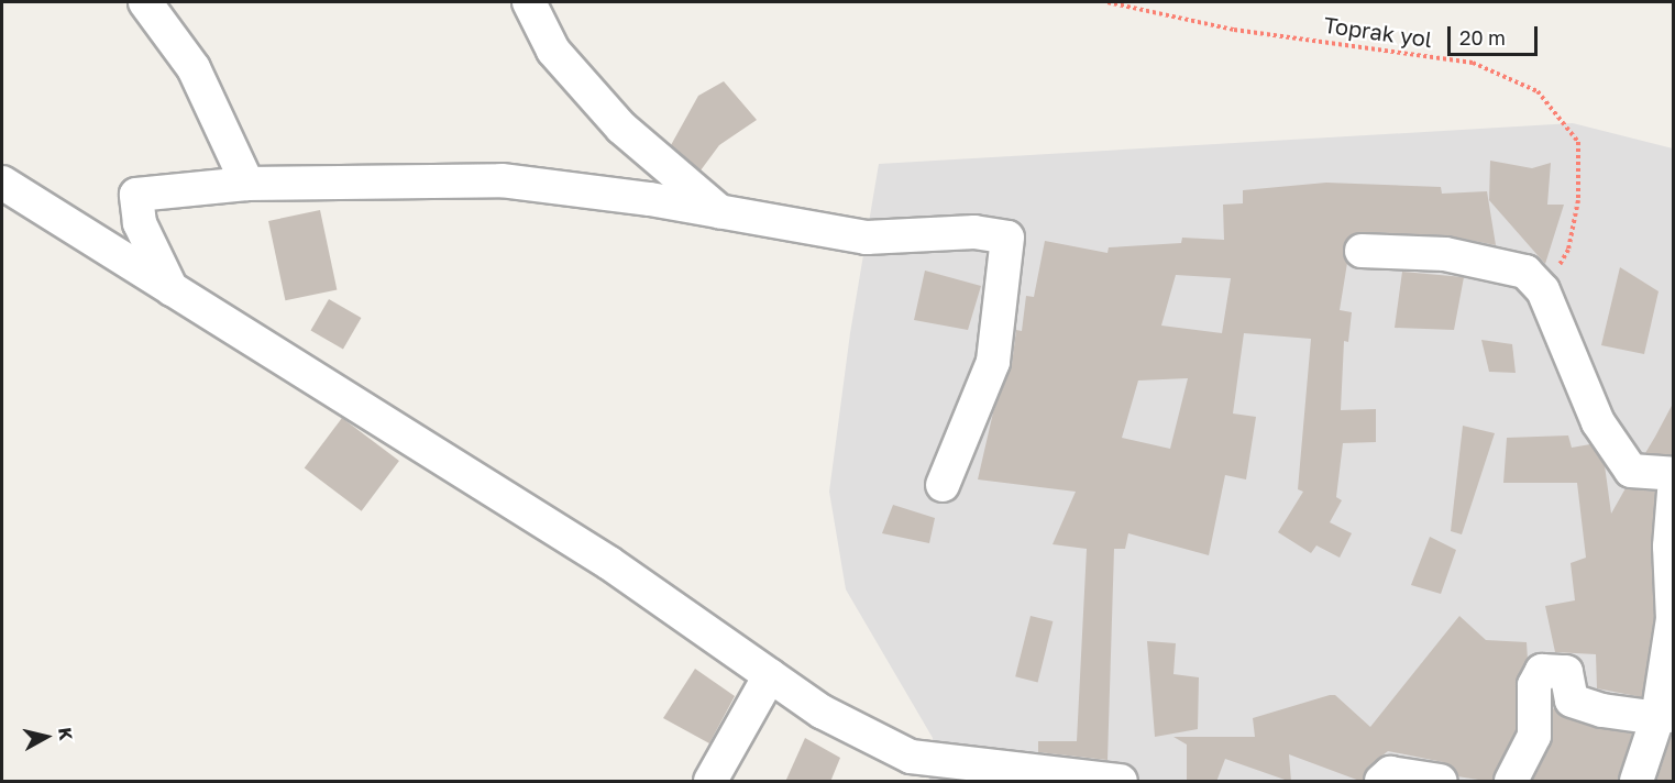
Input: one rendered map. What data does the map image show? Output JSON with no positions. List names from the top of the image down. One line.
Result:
{"streets":{"path":["Toprak yol"]},"scale_bar":"20 m","north":"right"}
